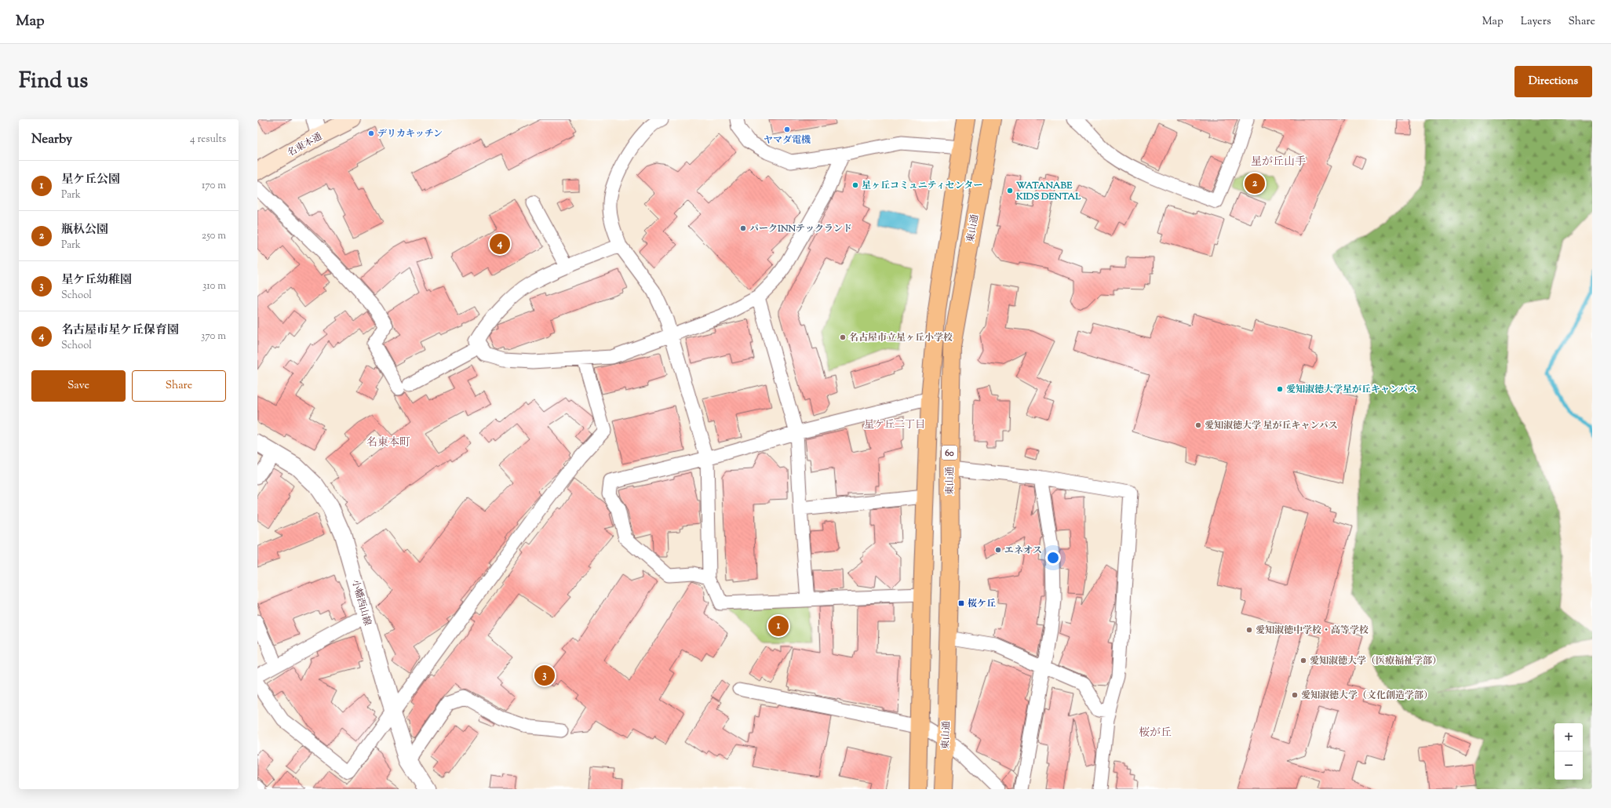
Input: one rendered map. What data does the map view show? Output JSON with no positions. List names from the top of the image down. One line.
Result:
{"streets":{"main road":["名東本通","東山通","60"],"street":["小幡西山線"]},"districts":["星が丘山手","星ケ丘二丁目","名東本町","桜が丘"],"places":{"other":["ヤマダ電機","デリカキッチン","星ヶ丘コミュニティセンター","WATANABE KIDS DENTAL","パークINNテックランド","名古屋市立星ヶ丘小学校","愛知淑徳大学星が丘キャンパス","愛知淑徳大学 星が丘キャンパス","エネオス","愛知淑徳中学校・高等学校","愛知淑徳大学（医療福祉学部）","愛知淑徳大学（文化創造学部）"],"transit":["桜ケ丘"]},"page":{"header":"Map","nav":["Map","Layers","Share"],"title":"Find us","buttons":["Directions",["Save","Share"]],"heading":["Nearby","4 results"],"list":[{"mark":"1","name":"星ケ丘公園","note":"Park","value":"170 m"},{"mark":"2","name":"瓶杁公園","note":"Park","value":"250 m"},{"mark":"3","name":"星ケ丘幼稚園","note":"School","value":"310 m"},{"mark":"4","name":"名古屋市星ケ丘保育園","note":"School","value":"370 m"}],"pins":["2","4","1","3"],"map_buttons":["+","−"]}}
